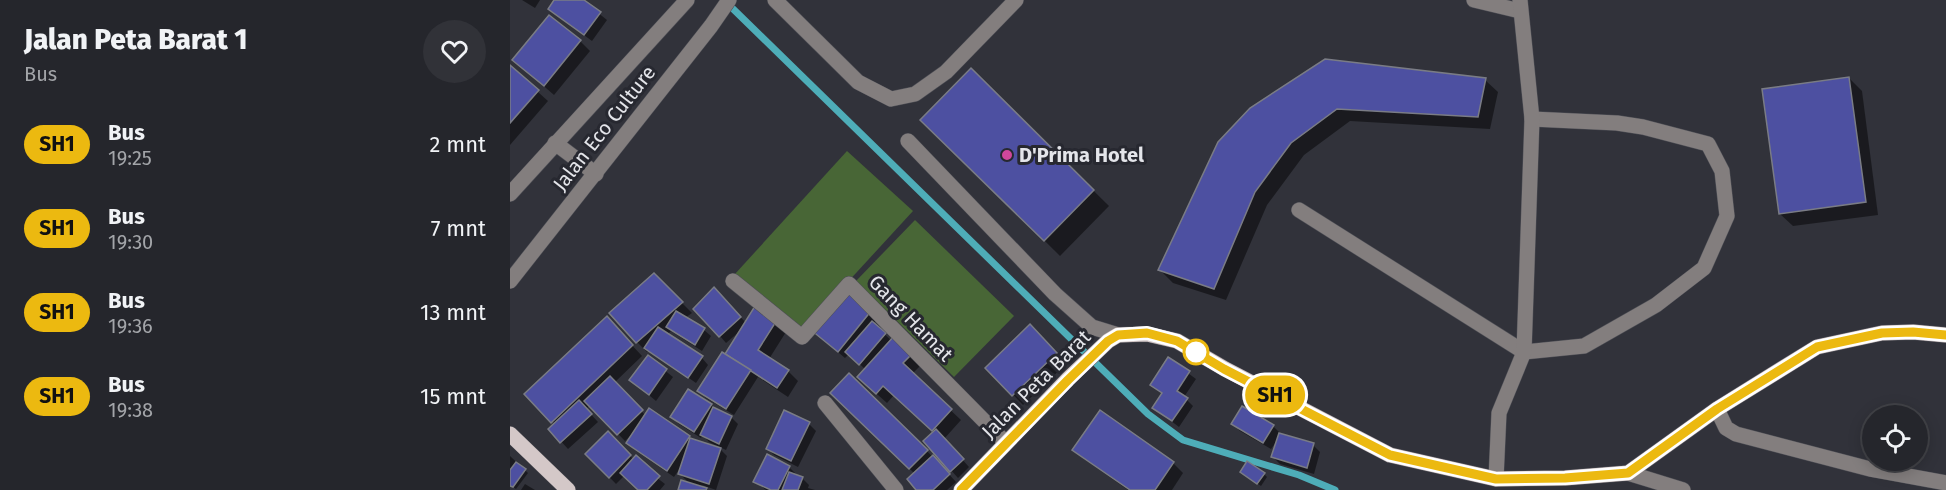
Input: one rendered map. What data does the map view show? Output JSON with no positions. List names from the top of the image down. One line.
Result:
{"streets":{"main road":["Jalan Peta Barat"],"street":["Jalan Eco Culture","Gang Hamat"]},"crossings":[["Gang Hamat","Jalan Peta Barat"]],"places":["D'Prima Hotel"],"lines":["bus line SH1"],"page":{"heading":["Jalan Peta Barat 1","Bus"],"on_map":"SH1","list":[{"mark":"SH1","name":"Bus","note":"19:25","value":"2 mnt"},{"mark":"SH1","name":"Bus","note":"19:30","value":"7 mnt"},{"mark":"SH1","name":"Bus","note":"19:36","value":"13 mnt"},{"mark":"SH1","name":"Bus","note":"19:38","value":"15 mnt"}]}}
